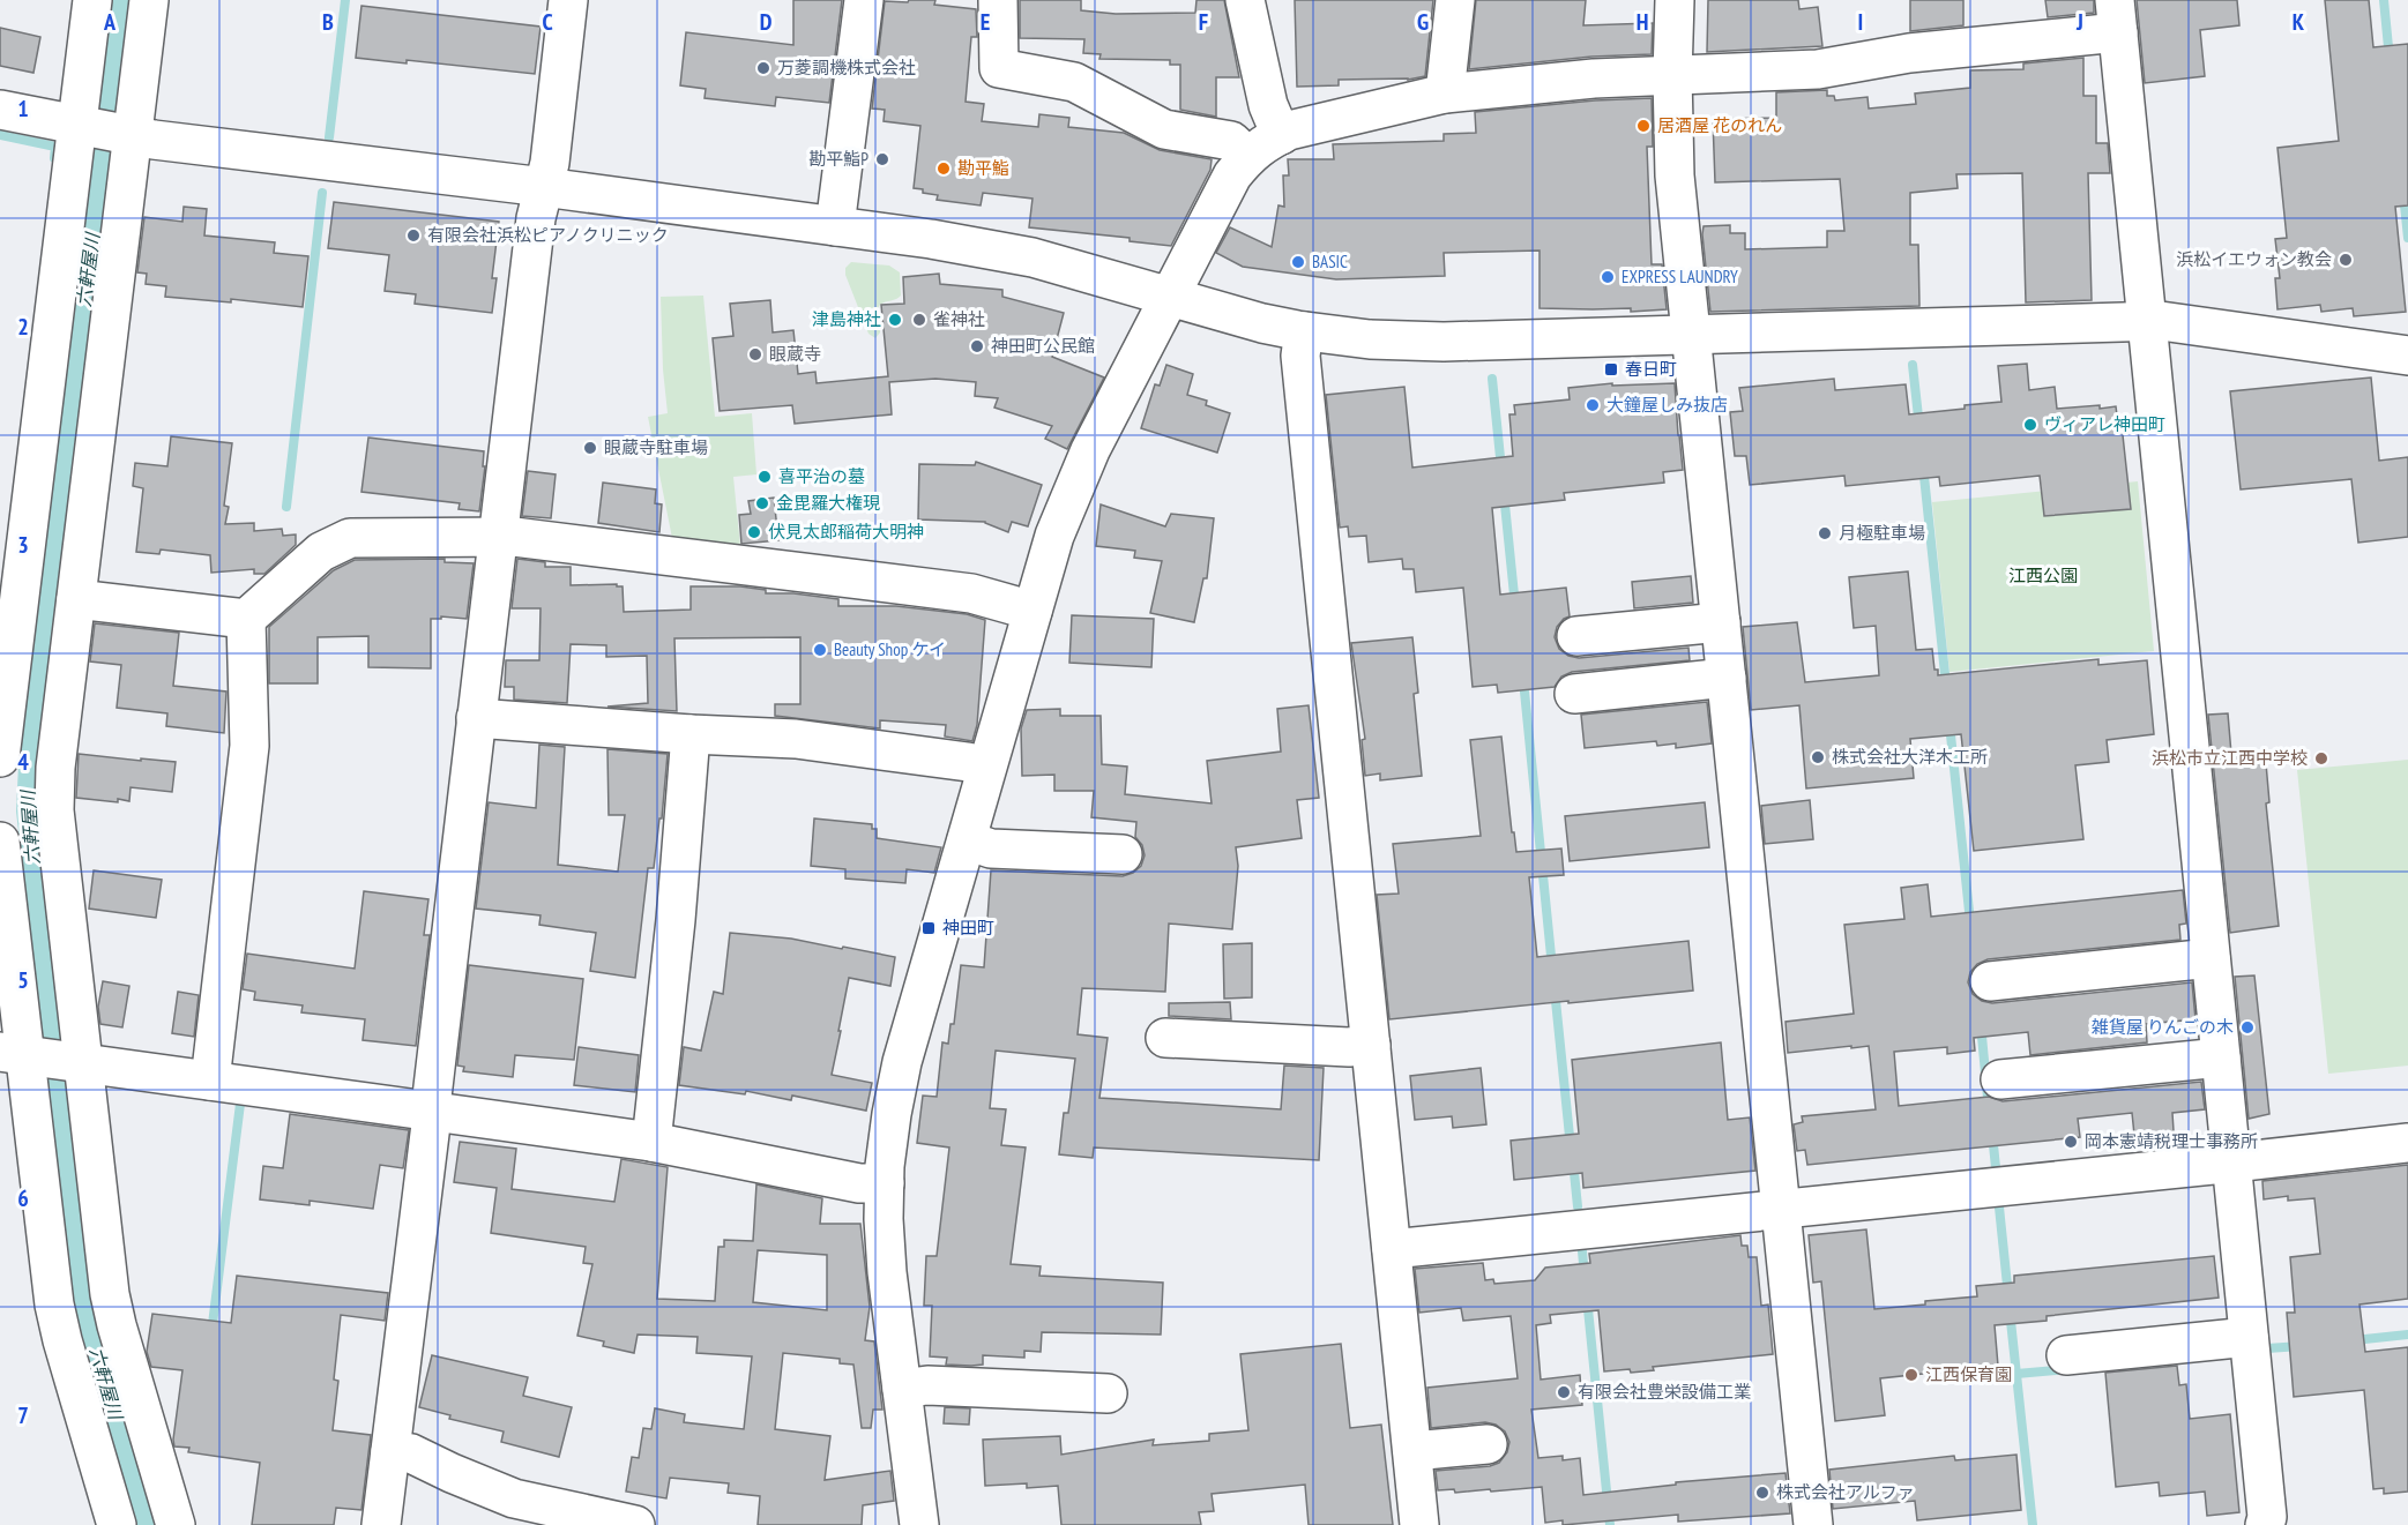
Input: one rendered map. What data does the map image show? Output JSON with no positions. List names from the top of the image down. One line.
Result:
{"water":["六軒屋川"],"parks":["江西公園"],"places":{"other":["万菱調機株式会社","居酒屋 花のれん","勘平鮨P","勘平鮨","有限会社浜松ピアノクリニック","浜松イエウォン教会","BASIC","EXPRESS LAUNDRY","津島神社","雀神社","神田町公民館","眼蔵寺","大鐘屋しみ抜店","ヴィアレ神田町","眼蔵寺駐車場","喜平治の墓","金毘羅大権現","伏見太郎稲荷大明神","月極駐車場","Beauty Shop ケイ","株式会社大洋木工所","浜松市立江西中学校","雑貨屋 りんごの木","岡本憲靖税理士事務所","江西保育園","有限会社豊栄設備工業","株式会社アルファ"],"transit":["春日町","神田町"]},"grid":{"columns":["A","B","C","D","E","F","G","H","I","J","K"],"rows":["1","2","3","4","5","6","7"]}}
